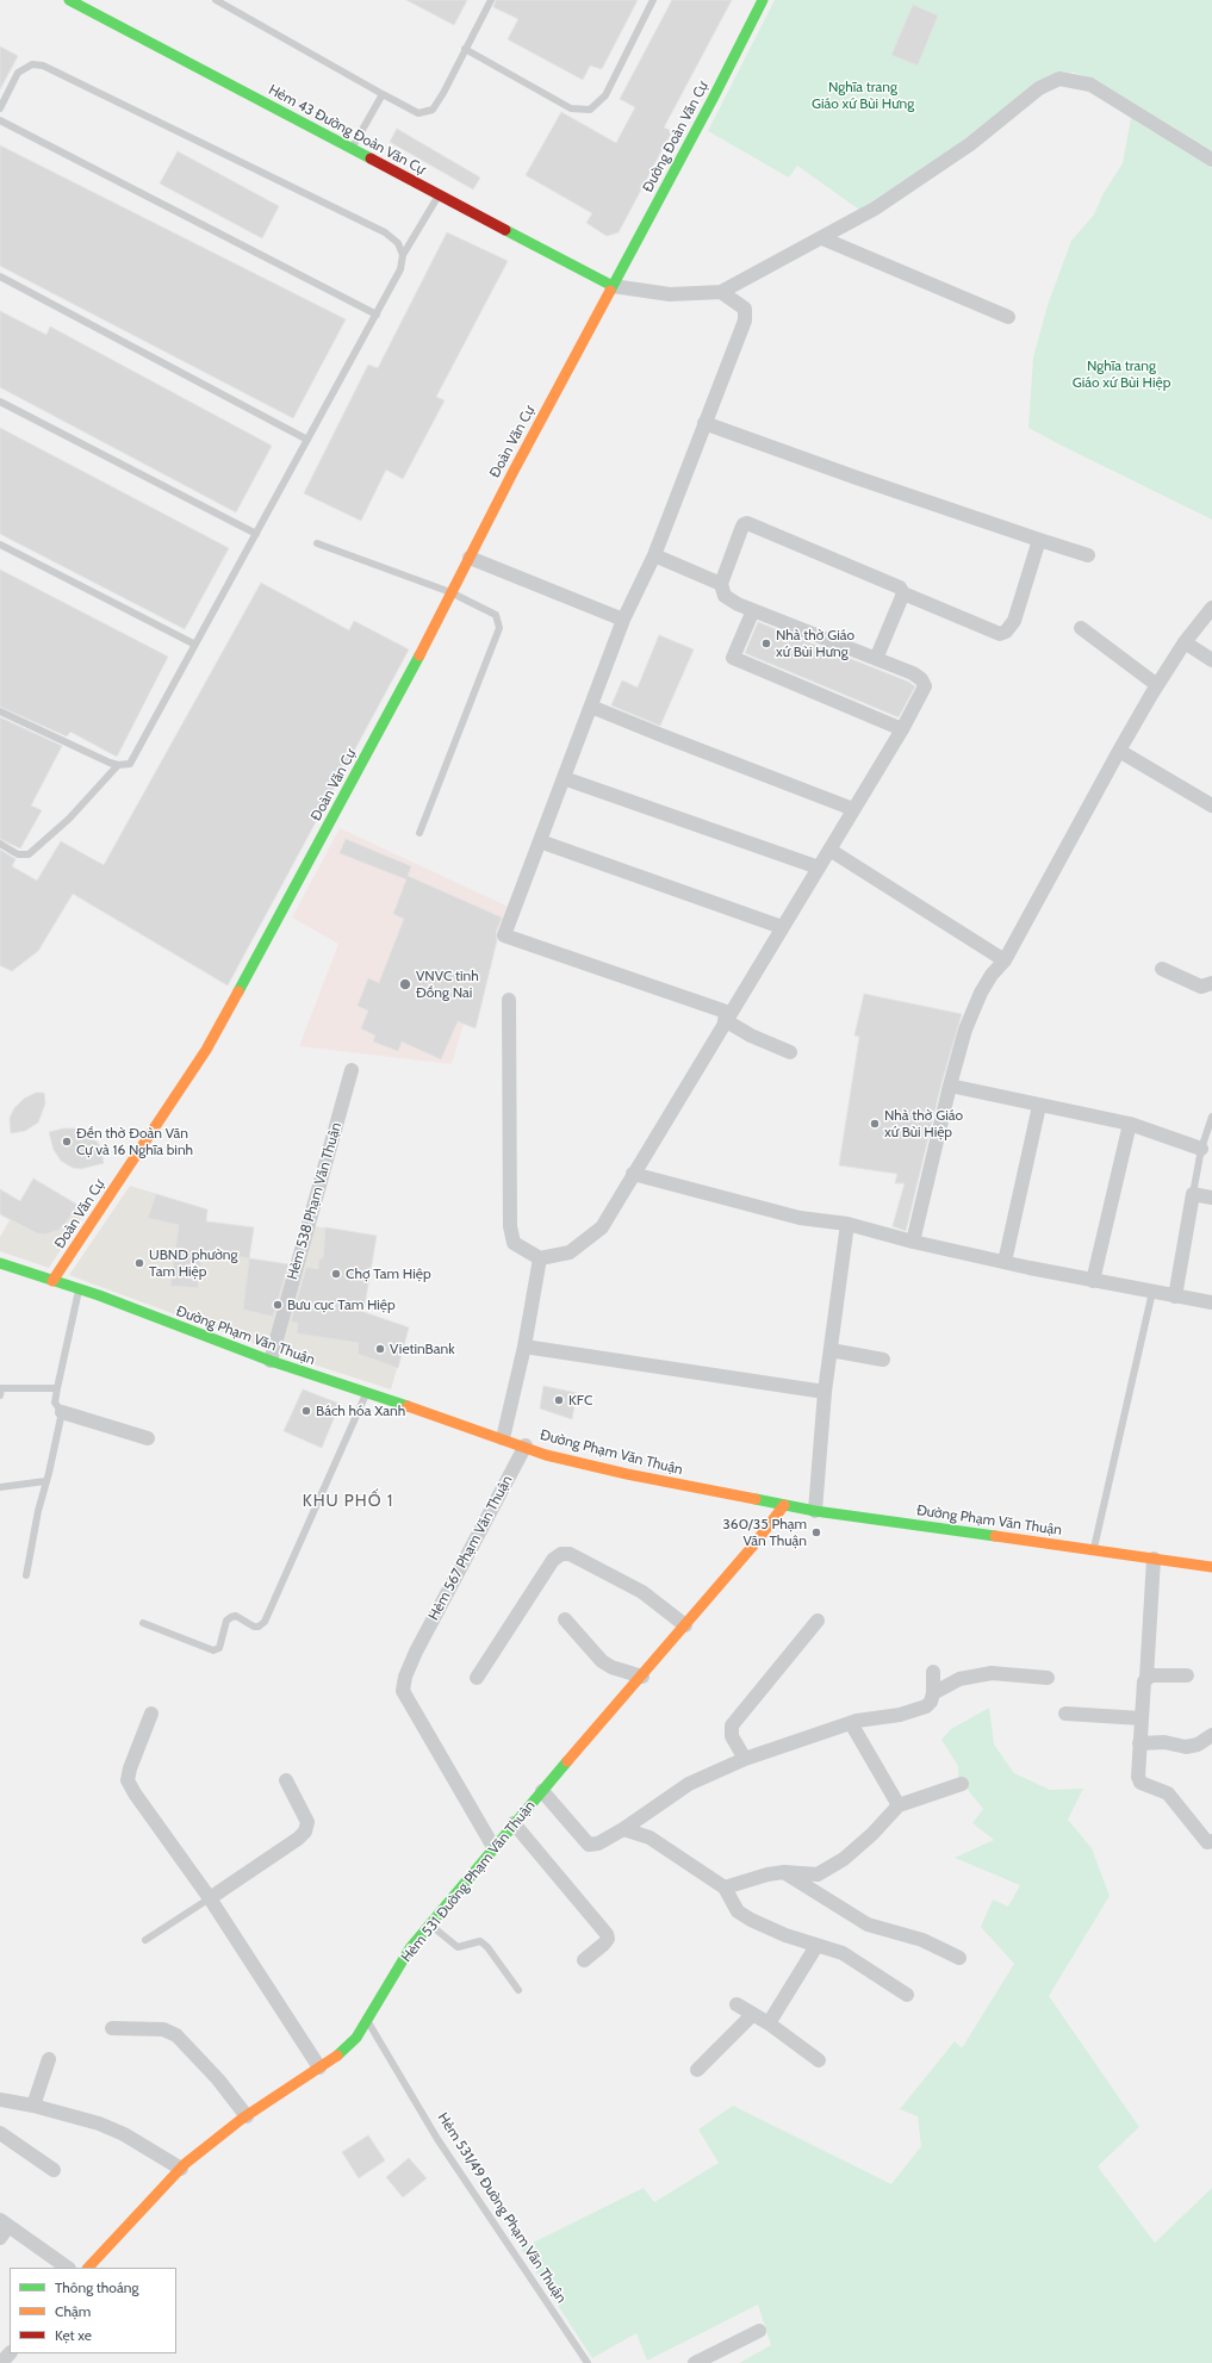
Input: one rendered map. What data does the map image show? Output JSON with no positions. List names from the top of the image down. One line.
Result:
{"streets":{"street":["Hẻm 43 Đường Đoàn Văn Cự","Đường Đoàn Văn Cự","Đoàn Văn Cự","Hẻm 538 Phạm Văn Thuận","Đường Phạm Văn Thuận","Hẻm 567 Phạm Văn Thuận","Hẻm 531 Đường Phạm Văn Thuận"],"lane":["Hẻm 531/49 Đường Phạm Văn Thuận"]},"crossings":[["Hẻm 43 Đường Đoàn Văn Cự","Đường Đoàn Văn Cự"],["Hẻm 43 Đường Đoàn Văn Cự","Đoàn Văn Cự"],["Đường Đoàn Văn Cự","Đoàn Văn Cự"],["Đoàn Văn Cự","Đường Phạm Văn Thuận"],["Hẻm 538 Phạm Văn Thuận","Đường Phạm Văn Thuận"],["Đường Phạm Văn Thuận","Hẻm 567 Phạm Văn Thuận"],["Đường Phạm Văn Thuận","Hẻm 531 Đường Phạm Văn Thuận"],["Hẻm 567 Phạm Văn Thuận","Hẻm 531 Đường Phạm Văn Thuận"],["Hẻm 531 Đường Phạm Văn Thuận","Hẻm 531/49 Đường Phạm Văn Thuận"]],"districts":["KHU PHỐ 1"],"parks":["Nghĩa trang Giáo xứ Bùi Hưng","Nghĩa trang Giáo xứ Bùi Hiệp"],"places":["Nhà thờ Giáo xứ Bùi Hưng","VNVC tỉnh Đồng Nai","Nhà thờ Giáo xứ Bùi Hiệp","Đền thờ Đoàn Văn Cự và 16 Nghĩa binh","UBND phường Tam Hiệp","Chợ Tam Hiệp","Bưu cục Tam Hiệp","VietinBank","KFC","Bách hóa Xanh","360/35 Phạm Văn Thuận"],"legend":["Thông thoáng","Chậm","Kẹt xe"]}
